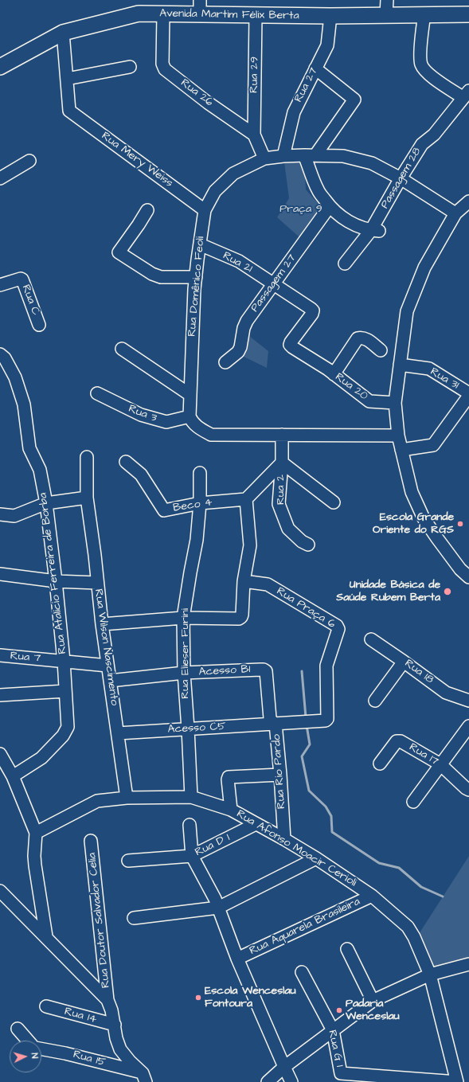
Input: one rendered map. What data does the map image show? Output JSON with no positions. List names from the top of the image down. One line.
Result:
{"streets":{"main road":["Avenida Martim Félix Berta"],"street":["Rua 29","Rua 27","Rua 26","Rua Mery Weiss","Passagem 28","Rua 21","Passagem 27","Rua Domênico Feoli","Rua C","Rua 31","Rua 20","Rua 3","Rua 2","Beco 4","Rua Atalício Ferreira de Borba","Rua Praça 6","Rua Wilson Nascimento","Rua Elieser Furini","Rua 7","Acesso B1","Rua 18","Acesso C5","Rua 17","Rua Rio Pardo","Rua D 1","Rua Afonso Moacir Cerioli","Rua Doutor Salvador Celia","Rua Aquarela Brasileira","Rua 14","Rua G 1","Rua 15"]},"crossings":[["Avenida Martim Félix Berta","Rua 29"],["Avenida Martim Félix Berta","Rua 27"],["Avenida Martim Félix Berta","Rua 26"],["Rua 29","Rua 26"],["Rua 27","Rua Domênico Feoli"],["Rua 26","Rua Domênico Feoli"],["Rua Mery Weiss","Rua Domênico Feoli"],["Passagem 28","Rua Domênico Feoli"],["Rua 21","Passagem 27"],["Rua 21","Rua Domênico Feoli"],["Rua 21","Rua 20"],["Rua Domênico Feoli","Rua 3"],["Beco 4","Rua Elieser Furini"],["Rua Atalício Ferreira de Borba","Rua 7"],["Rua Praça 6","Acesso C5"],["Rua Praça 6","Rua Rio Pardo"],["Rua Wilson Nascimento","Rua 7"],["Rua Wilson Nascimento","Acesso B1"],["Rua Wilson Nascimento","Acesso C5"],["Rua Wilson Nascimento","Rua Afonso Moacir Cerioli"],["Rua Elieser Furini","Acesso B1"],["Rua Elieser Furini","Acesso C5"],["Rua Elieser Furini","Rua Afonso Moacir Cerioli"],["Acesso B1","Rua Rio Pardo"],["Acesso C5","Rua Rio Pardo"],["Rua Rio Pardo","Rua Afonso Moacir Cerioli"],["Rua D 1","Rua Afonso Moacir Cerioli"],["Rua Afonso Moacir Cerioli","Rua Aquarela Brasileira"],["Rua Afonso Moacir Cerioli","Rua G 1"]],"parks":["Praça 9"],"places":["Escola Grande Oriente do RGS","Unidade Básica de Saúde Rubem Berta","Escola Wenceslau Fontoura","Padaria Wenceslau"],"north":"right"}
